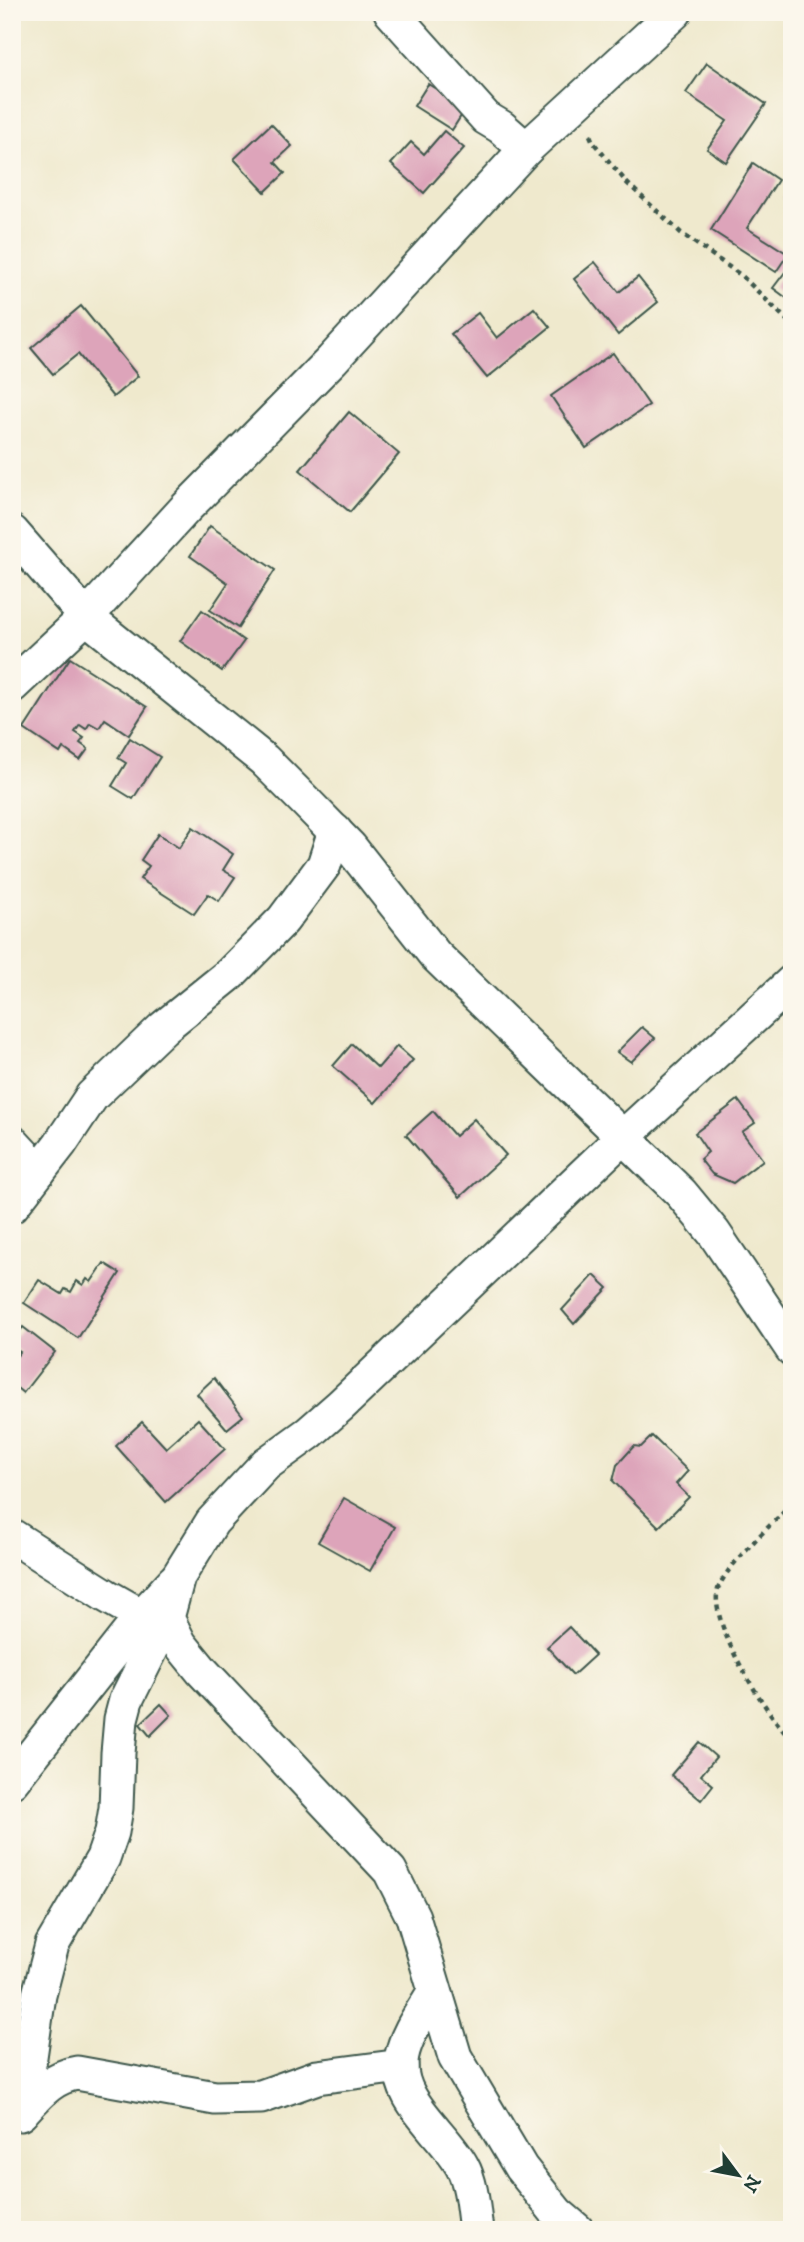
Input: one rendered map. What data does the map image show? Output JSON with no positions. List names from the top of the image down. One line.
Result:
{"north":"bottom right"}
